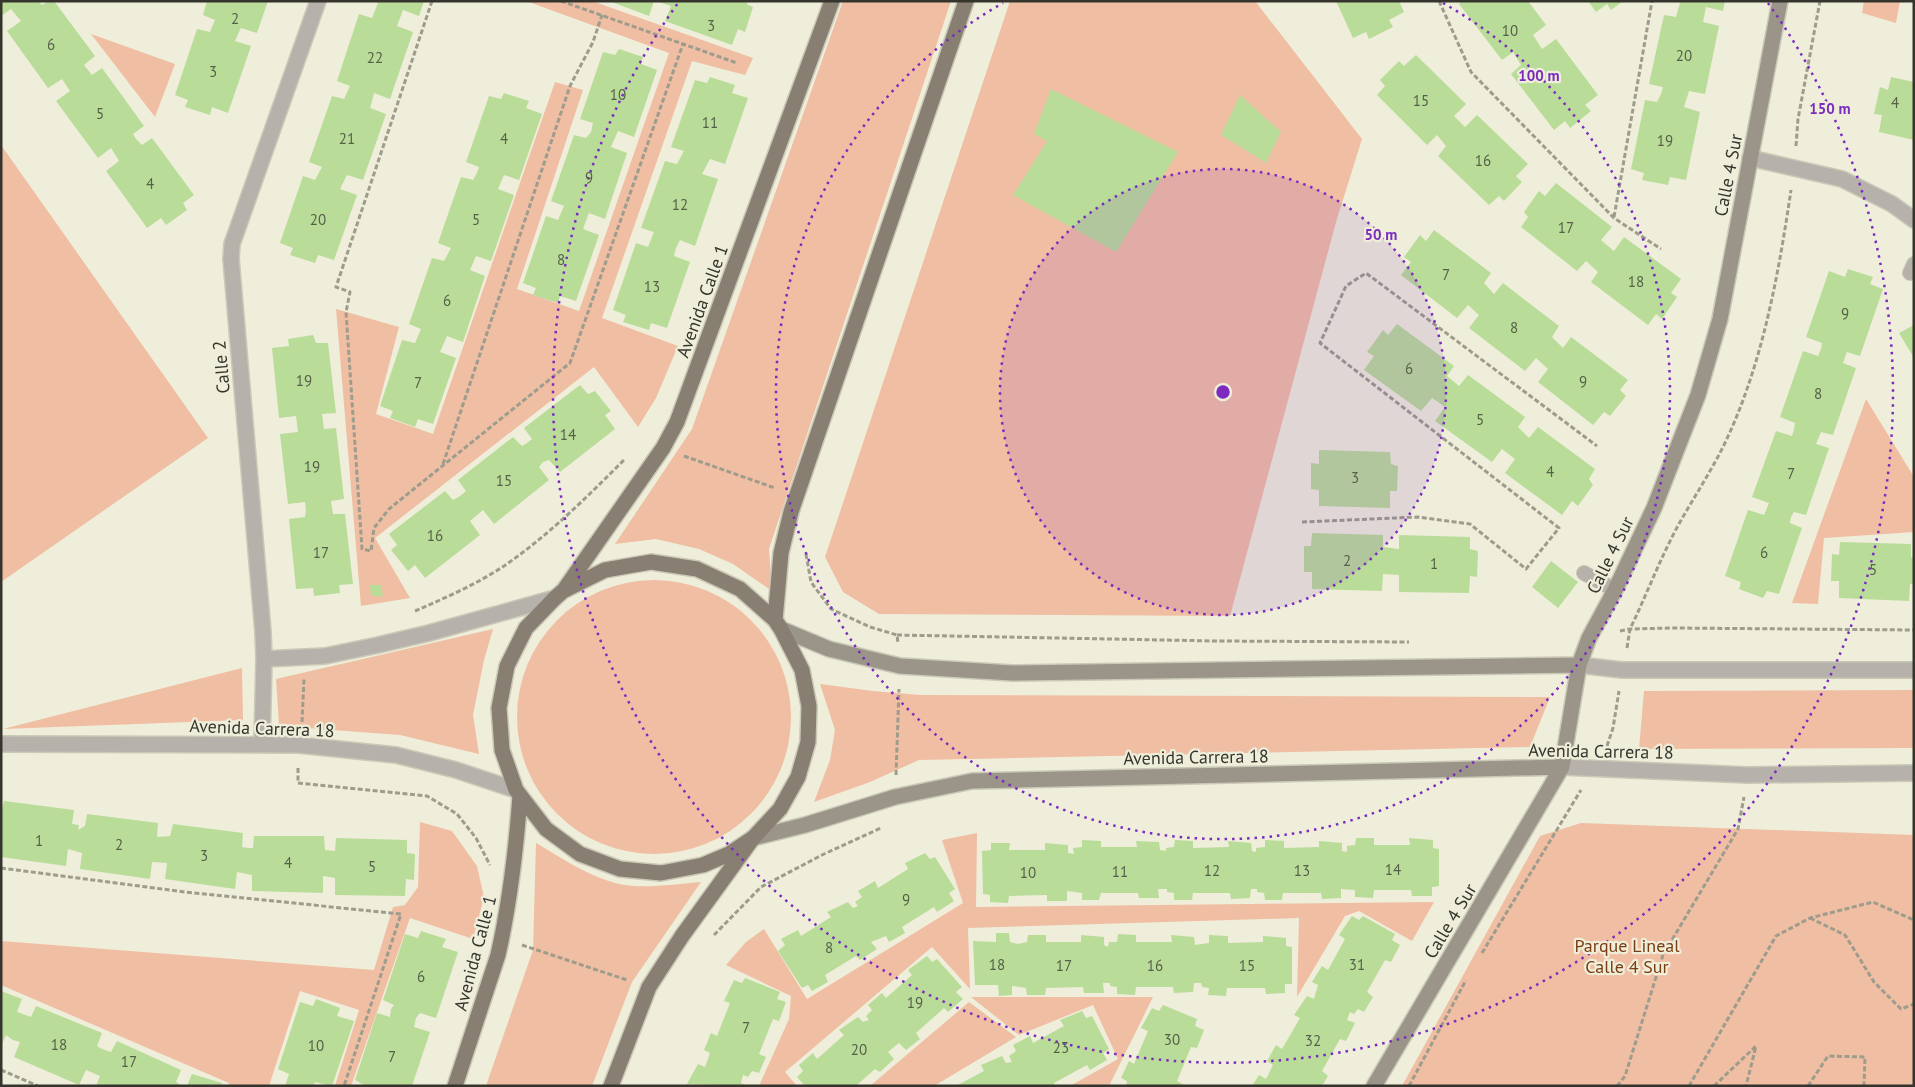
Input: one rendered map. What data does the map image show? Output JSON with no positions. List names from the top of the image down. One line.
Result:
{"streets":{"main road":["Calle 4 Sur","Avenida Calle 1","Avenida Carrera 18"],"street":["Calle 2"]},"crossings":[["Calle 4 Sur","Avenida Carrera 18"],["Avenida Calle 1","Avenida Carrera 18"],["Calle 2","Avenida Carrera 18"]],"parks":["Parque Lineal Calle 4 Sur"],"house_numbers":["2","3","10","6","20","22","3","10","15","4","5","11","21","4","19","16","9","4","12","20","5","17","8","7","18","13","6","9","8","6","19","9","7","8","5","14","19","4","7","3","15","16","17","6","2","1","5","1","2","3","4","5","14","12","13","11","10","9","8","18","31","17","16","15","6","19","7","30","32","18","10","23","20","7","17"],"rings":["100 m","150 m","50 m"]}
